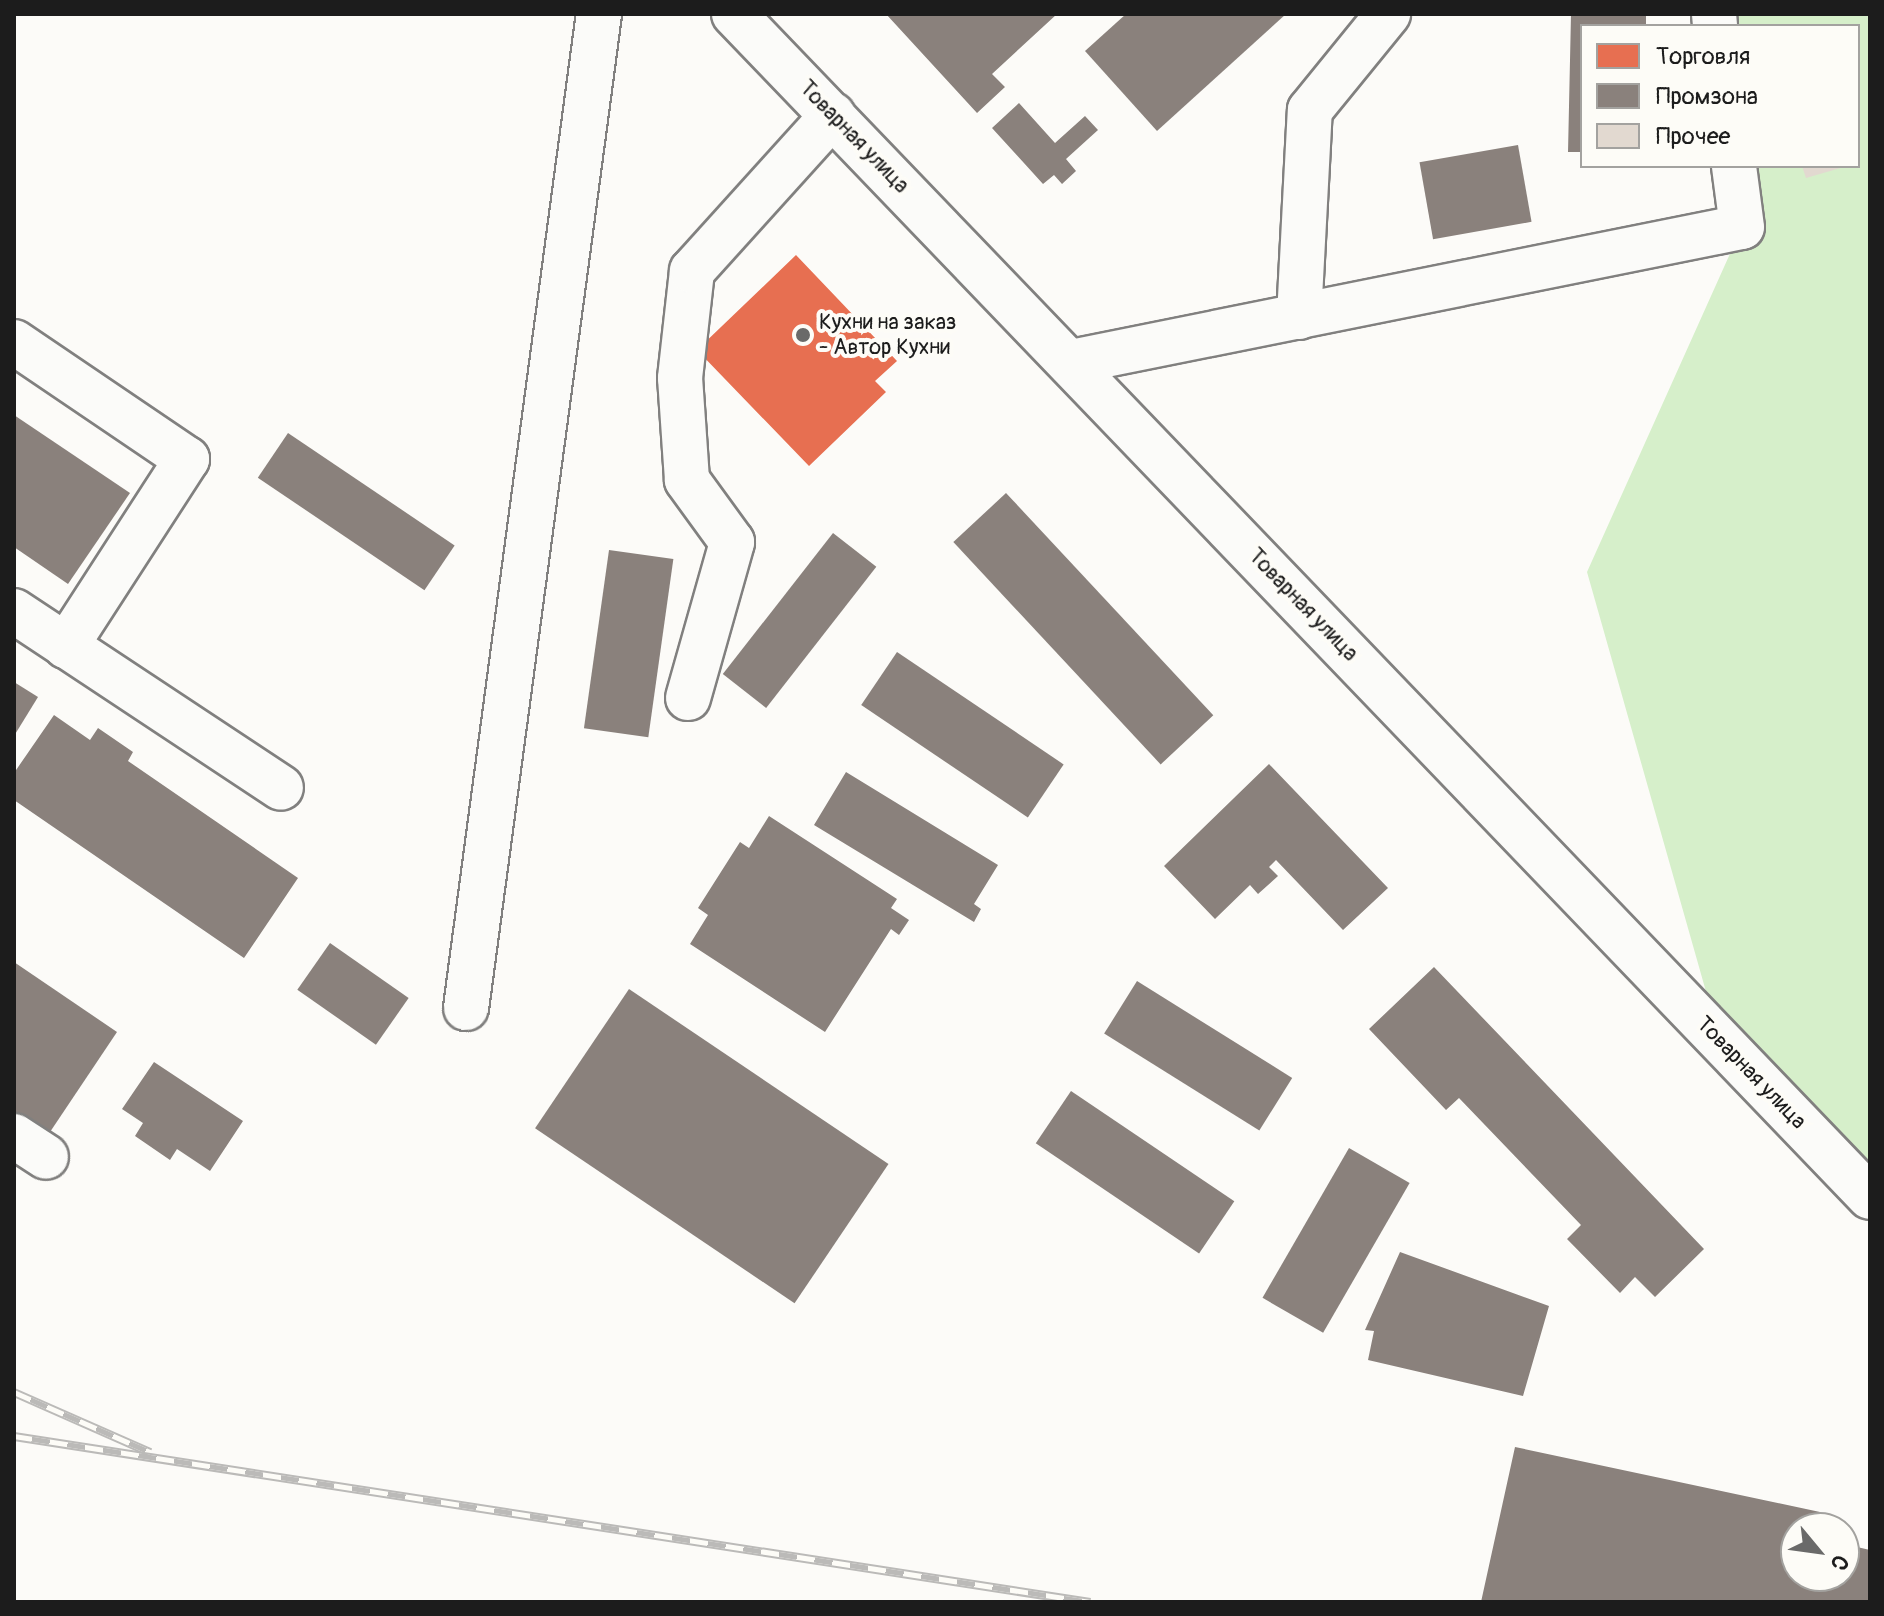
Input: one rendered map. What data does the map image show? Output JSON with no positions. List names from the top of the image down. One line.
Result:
{"streets":{"street":["Товарная улица"]},"places":["Кухни на заказ - Автор Кухни"],"legend":["Торговля","Промзона","Прочее"],"north":"bottom right"}
